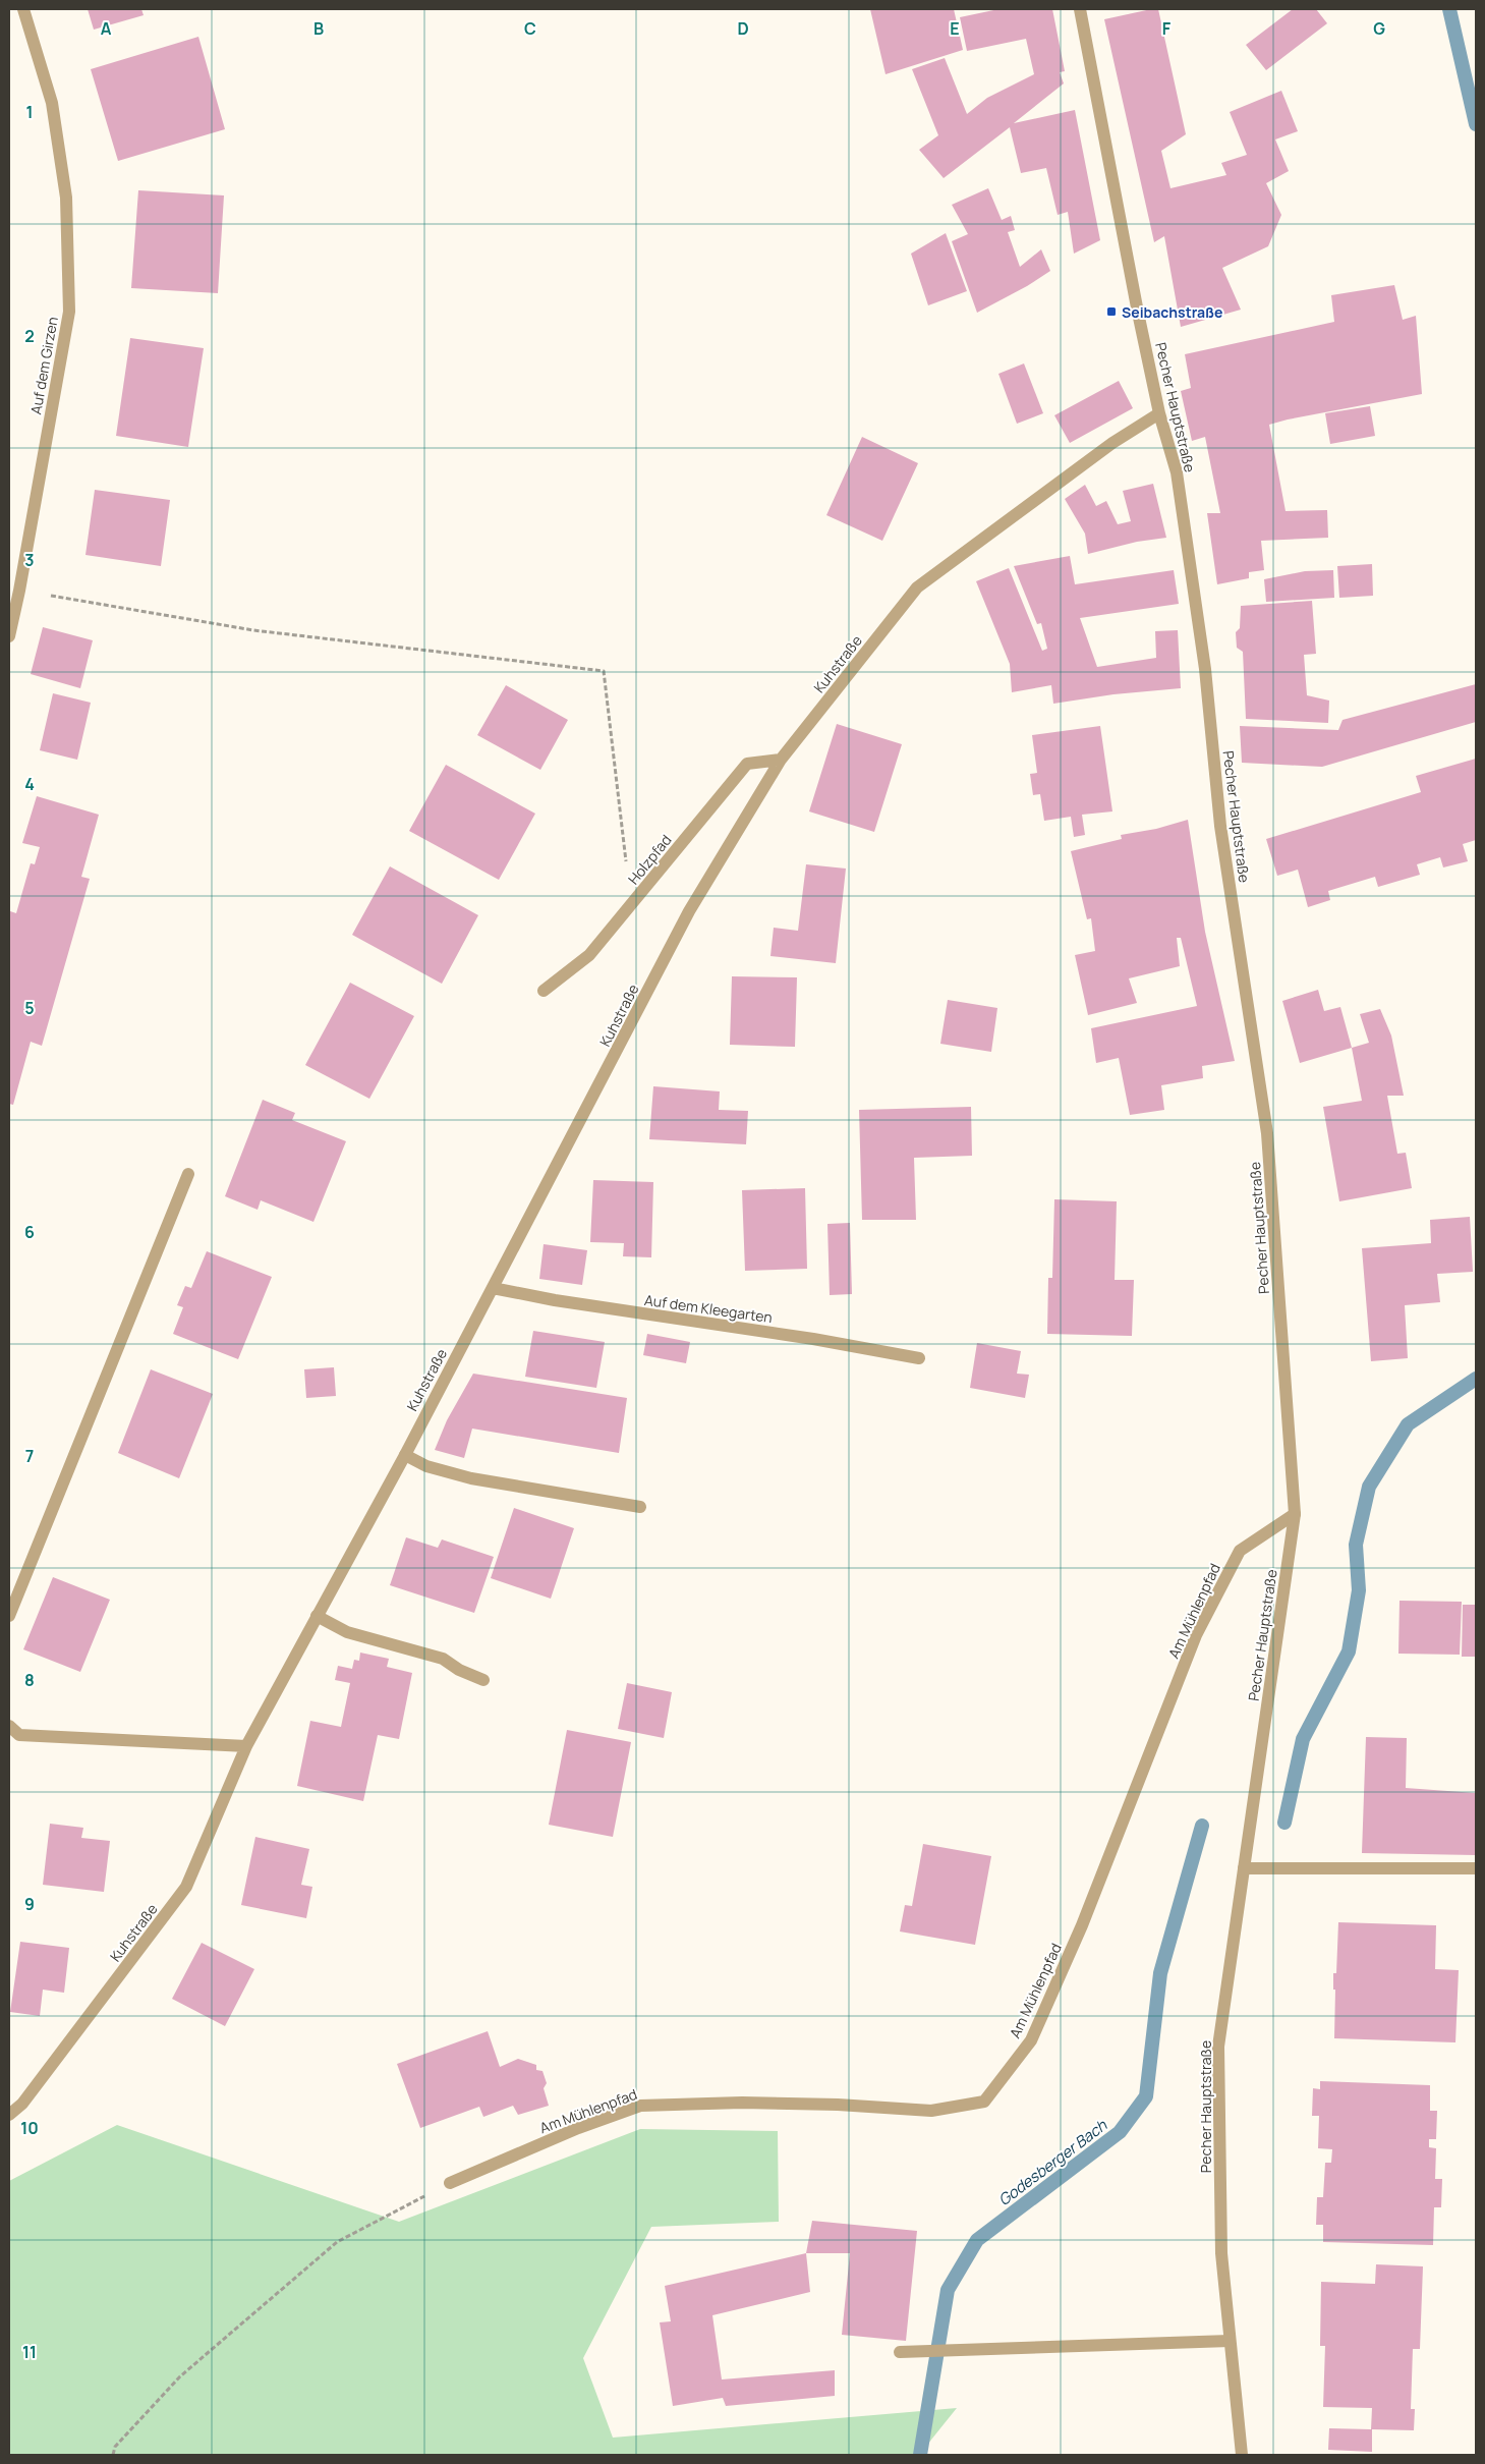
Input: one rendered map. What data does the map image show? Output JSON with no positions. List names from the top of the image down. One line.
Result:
{"streets":{"street":["Auf dem Girzen","Pecher Hauptstraße","Kuhstraße","Holzpfad","Auf dem Kleegarten","Am Mühlenpfad"]},"crossings":[["Pecher Hauptstraße","Kuhstraße"],["Pecher Hauptstraße","Am Mühlenpfad"],["Kuhstraße","Holzpfad"],["Kuhstraße","Auf dem Kleegarten"]],"water":["Godesberger Bach"],"places":{"transit":["Seibachstraße"]},"grid":{"columns":["A","B","C","D","E","F","G"],"rows":["1","2","3","4","5","6","7","8","9","10","11"]}}
